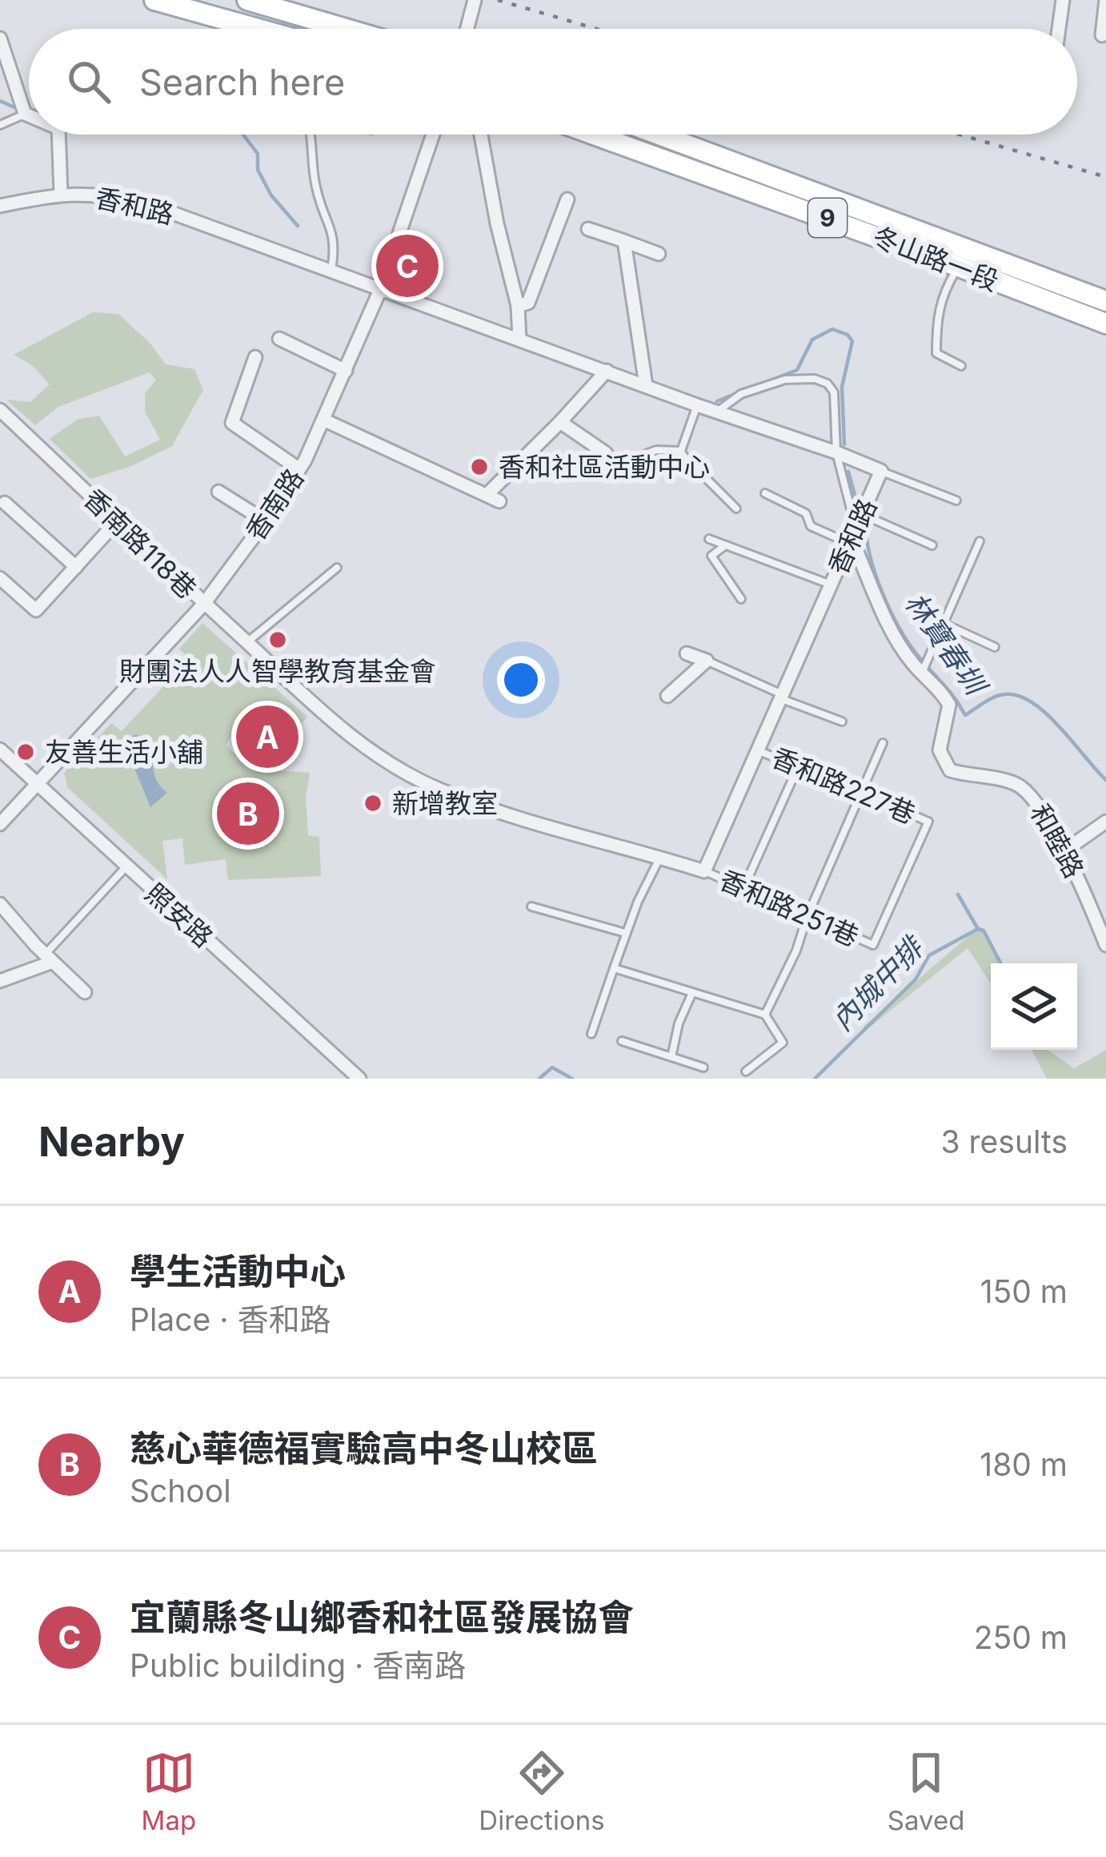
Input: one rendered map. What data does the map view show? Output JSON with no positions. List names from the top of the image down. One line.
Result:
{"streets":{"main road":["9","冬山路一段"],"street":["香和路","香南路","香南路118巷","和睦路","照安路"],"lane":["香和路227巷","香和路251巷"]},"crossings":[["香和路","香南路"],["香和路","香和路227巷"],["香和路","和睦路"],["香和路","香和路251巷"],["香南路","香南路118巷"],["香南路","照安路"],["香和路227巷","香和路251巷"]],"water":["林寶春圳","內城中排"],"places":["香和社區活動中心","財團法人人智學教育基金會","友善生活小舖","新增教室"],"page":{"search":"Search here","pins":["C","A","B"],"heading":["Nearby","3 results"],"list":[{"mark":"A","name":"學生活動中心","note":"Place · 香和路","value":"150 m"},{"mark":"B","name":"慈心華德福實驗高中冬山校區","note":"School","value":"180 m"},{"mark":"C","name":"宜蘭縣冬山鄉香和社區發展協會","note":"Public building · 香南路","value":"250 m"}],"nav":["Map","Directions","Saved"]}}
